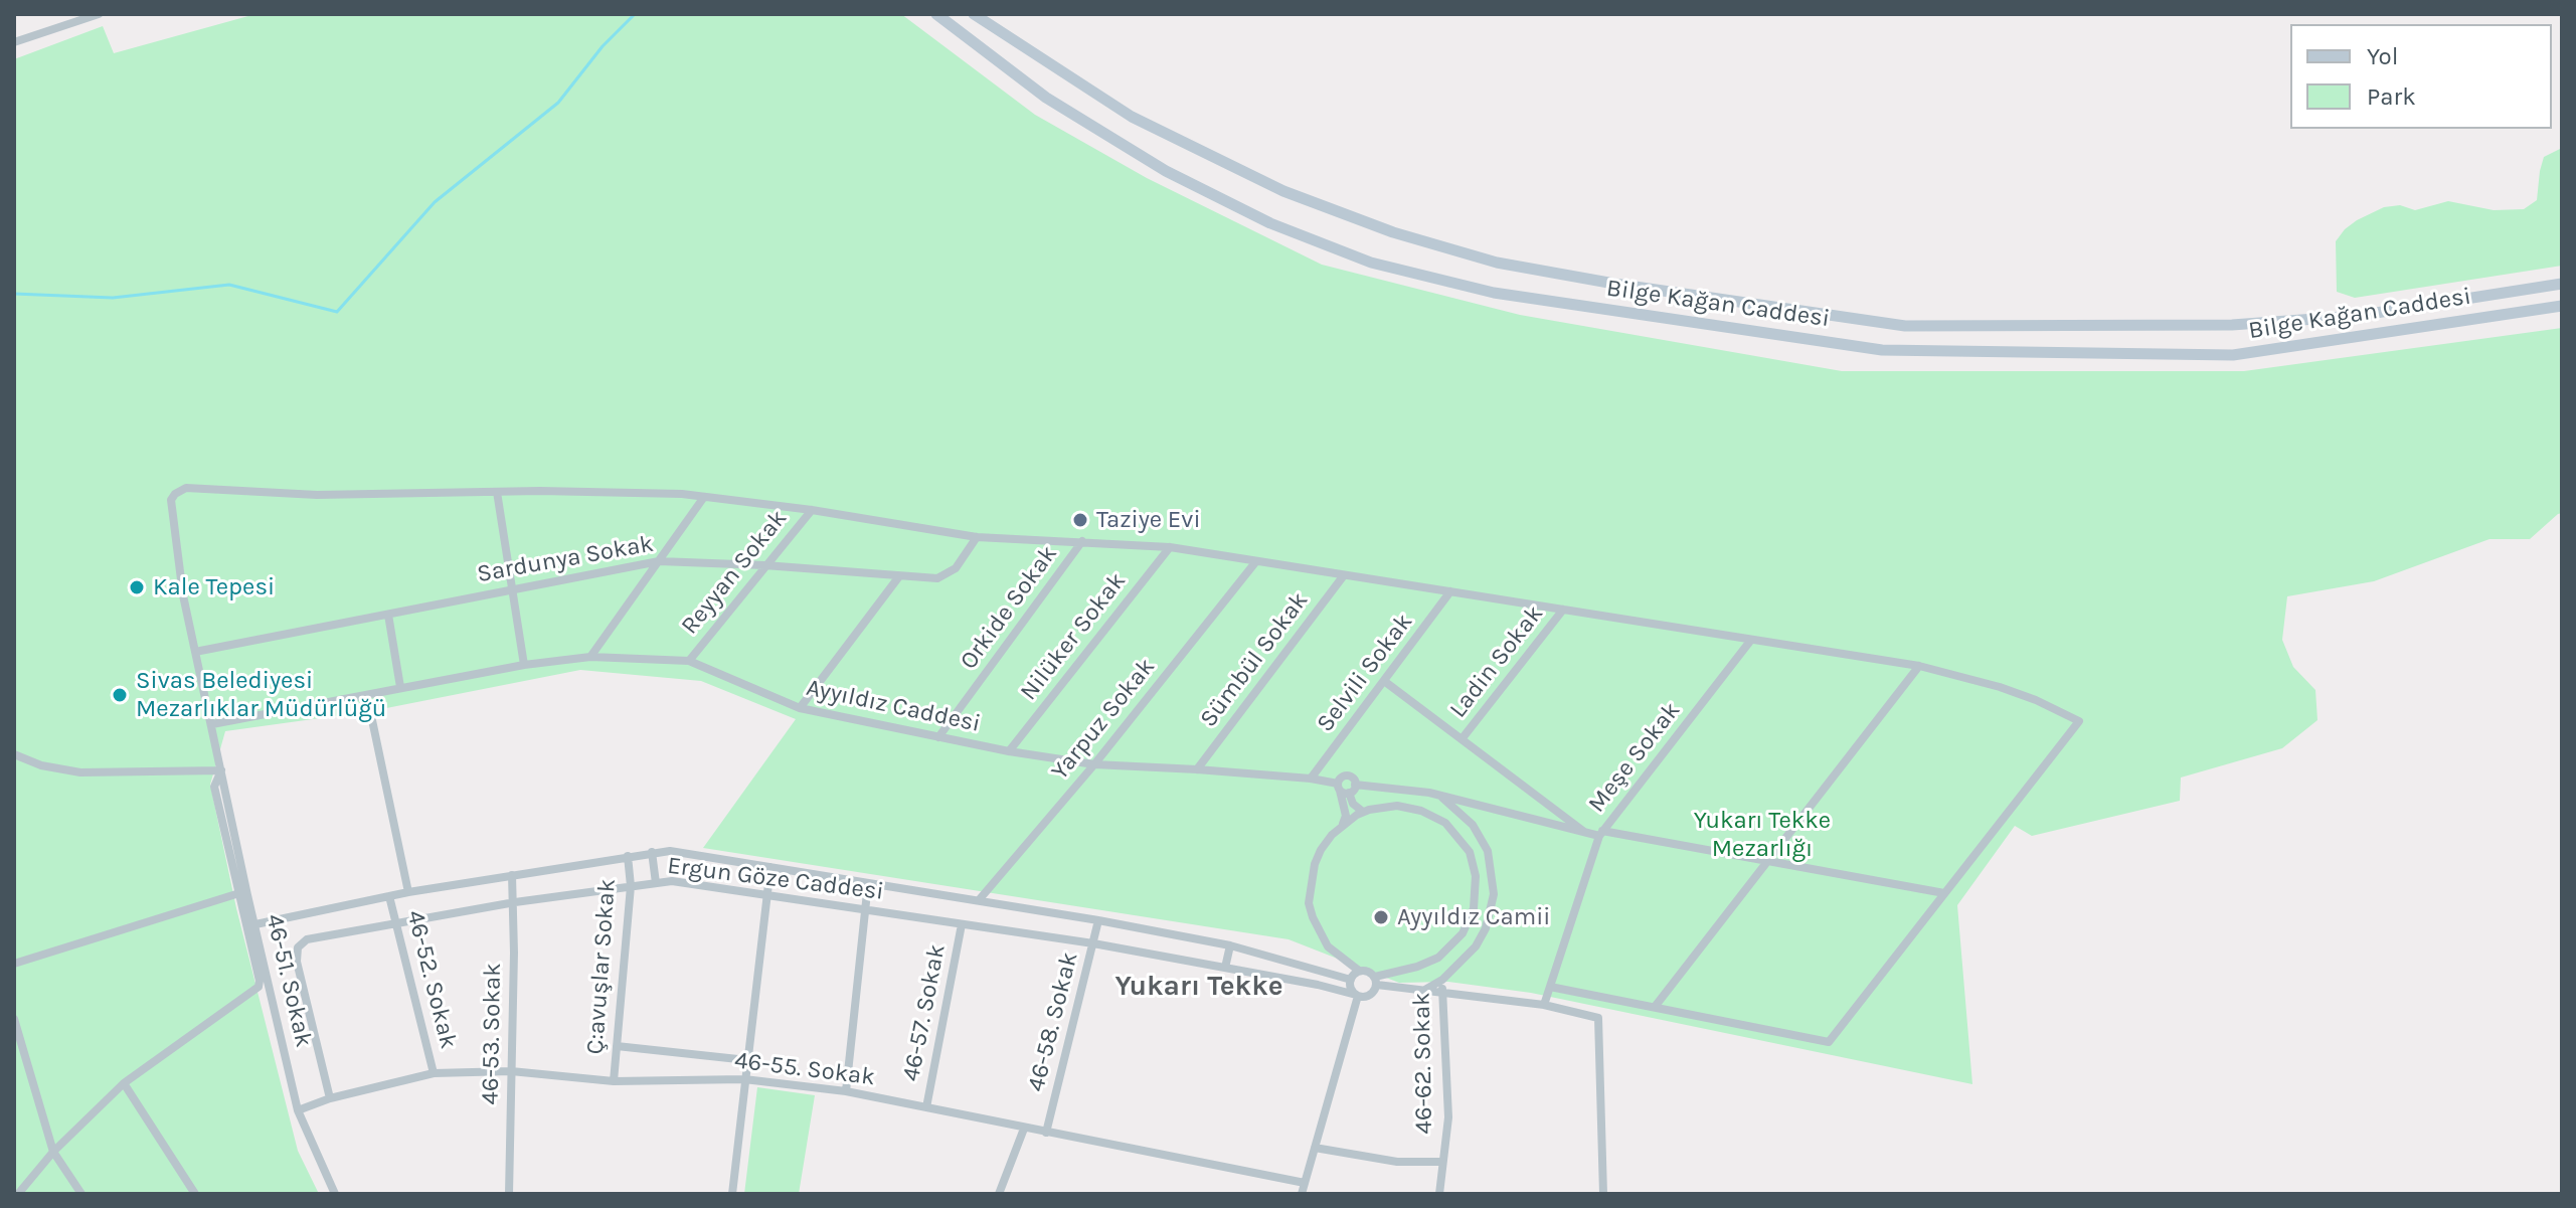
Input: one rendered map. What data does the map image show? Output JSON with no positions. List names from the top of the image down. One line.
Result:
{"streets":{"main road":["Bilge Kağan Caddesi"],"street":["Sardunya Sokak","Reyyan Sokak","Orkide Sokak","Nilüker Sokak","Sümbül Sokak","Ladin Sokak","Selvili Sokak","Ayyıldız Caddesi","Yarpuz Sokak","Meşe Sokak","Ergun Göze Caddesi","Ç:avuşlar Sokak","46-52. Sokak","46-51. Sokak","46-57. Sokak","46-58. Sokak","46-53. Sokak","46-62. Sokak","46-55. Sokak"]},"crossings":[["Sardunya Sokak","Reyyan Sokak"],["Sardunya Sokak","46-51. Sokak"],["Reyyan Sokak","Ayyıldız Caddesi"],["Orkide Sokak","Ayyıldız Caddesi"],["Nilüker Sokak","Ayyıldız Caddesi"],["Sümbül Sokak","Ayyıldız Caddesi"],["Selvili Sokak","Ayyıldız Caddesi"],["Ayyıldız Caddesi","Yarpuz Sokak"],["Ayyıldız Caddesi","Meşe Sokak"],["Ayyıldız Caddesi","46-51. Sokak"],["Yarpuz Sokak","Ergun Göze Caddesi"],["Ergun Göze Caddesi","Ç:avuşlar Sokak"],["Ergun Göze Caddesi","46-52. Sokak"],["Ergun Göze Caddesi","46-51. Sokak"],["Ergun Göze Caddesi","46-57. Sokak"],["Ergun Göze Caddesi","46-58. Sokak"],["Ergun Göze Caddesi","46-53. Sokak"],["Ergun Göze Caddesi","46-55. Sokak"],["Ç:avuşlar Sokak","46-55. Sokak"],["46-52. Sokak","46-55. Sokak"],["46-51. Sokak","46-55. Sokak"],["46-57. Sokak","46-55. Sokak"],["46-58. Sokak","46-55. Sokak"],["46-53. Sokak","46-55. Sokak"]],"districts":["Yukarı Tekke"],"parks":["Yukarı Tekke Mezarlığı"],"places":["Taziye Evi","Kale Tepesi","Sivas Belediyesi Mezarlıklar Müdürlüğü","Ayyıldız Camii"],"legend":["Yol","Park"]}
